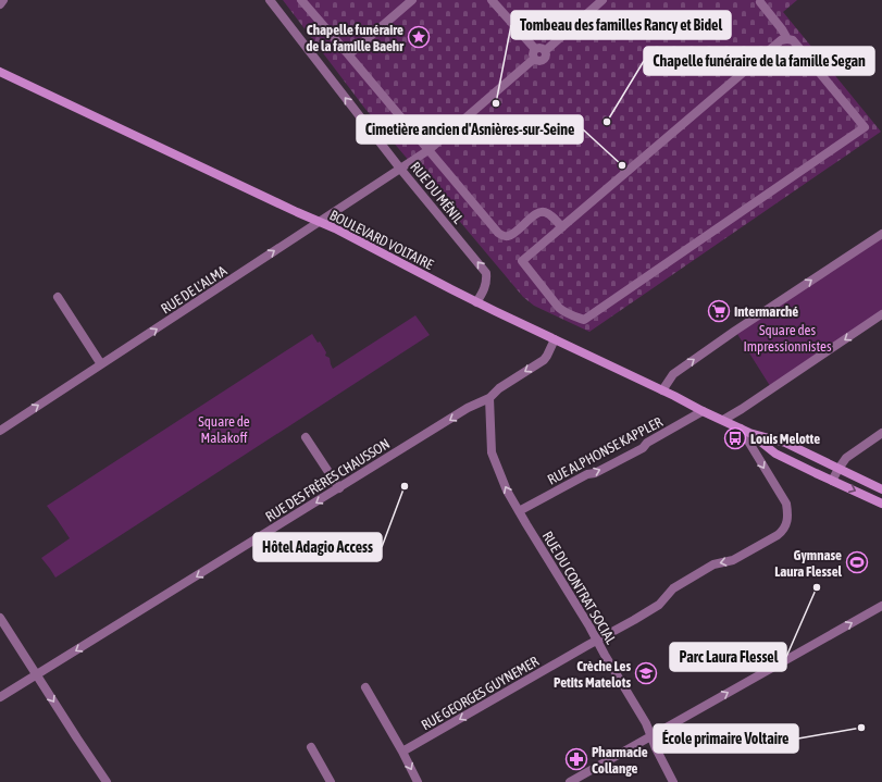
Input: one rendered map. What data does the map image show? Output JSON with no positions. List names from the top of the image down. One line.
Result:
{"streets":{"main road":["BOULEVARD VOLTAIRE"],"street":["RUE DU MÉNIL","RUE DE L'ALMA","RUE ALPHONSE KAPPLER","RUE DES FRÈRES CHAUSSON","RUE DU CONTRAT SOCIAL","RUE GEORGES GUYNEMER"]},"crossings":[["RUE DU MÉNIL","BOULEVARD VOLTAIRE"],["RUE DU MÉNIL","RUE DE L'ALMA"],["BOULEVARD VOLTAIRE","RUE DE L'ALMA"],["BOULEVARD VOLTAIRE","RUE ALPHONSE KAPPLER"],["BOULEVARD VOLTAIRE","RUE DES FRÈRES CHAUSSON"],["BOULEVARD VOLTAIRE","RUE GEORGES GUYNEMER"],["RUE ALPHONSE KAPPLER","RUE DU CONTRAT SOCIAL"],["RUE DES FRÈRES CHAUSSON","RUE DU CONTRAT SOCIAL"],["RUE DU CONTRAT SOCIAL","RUE GEORGES GUYNEMER"]],"one_way":["RUE DE L'ALMA","RUE ALPHONSE KAPPLER","RUE DES FRÈRES CHAUSSON","RUE GEORGES GUYNEMER"],"parks":["Square des Impressionnistes","Square de Malakoff"],"places":{"place":["Chapelle funéraire de la famille Baehr"],"other":["Tombeau des familles Rancy et Bidel","Chapelle funéraire de la famille Segan","Cimetière ancien d'Asnières-sur-Seine","Hôtel Adagio Access","Parc Laura Flessel","École primaire Voltaire"],"supermarket":["Intermarché"],"bus stop":["Louis Melotte"],"sports":["Gymnase Laura Flessel"],"school or university":["Crèche Les Petits Matelots"],"pharmacy":["Pharmacie Collange"]}}
